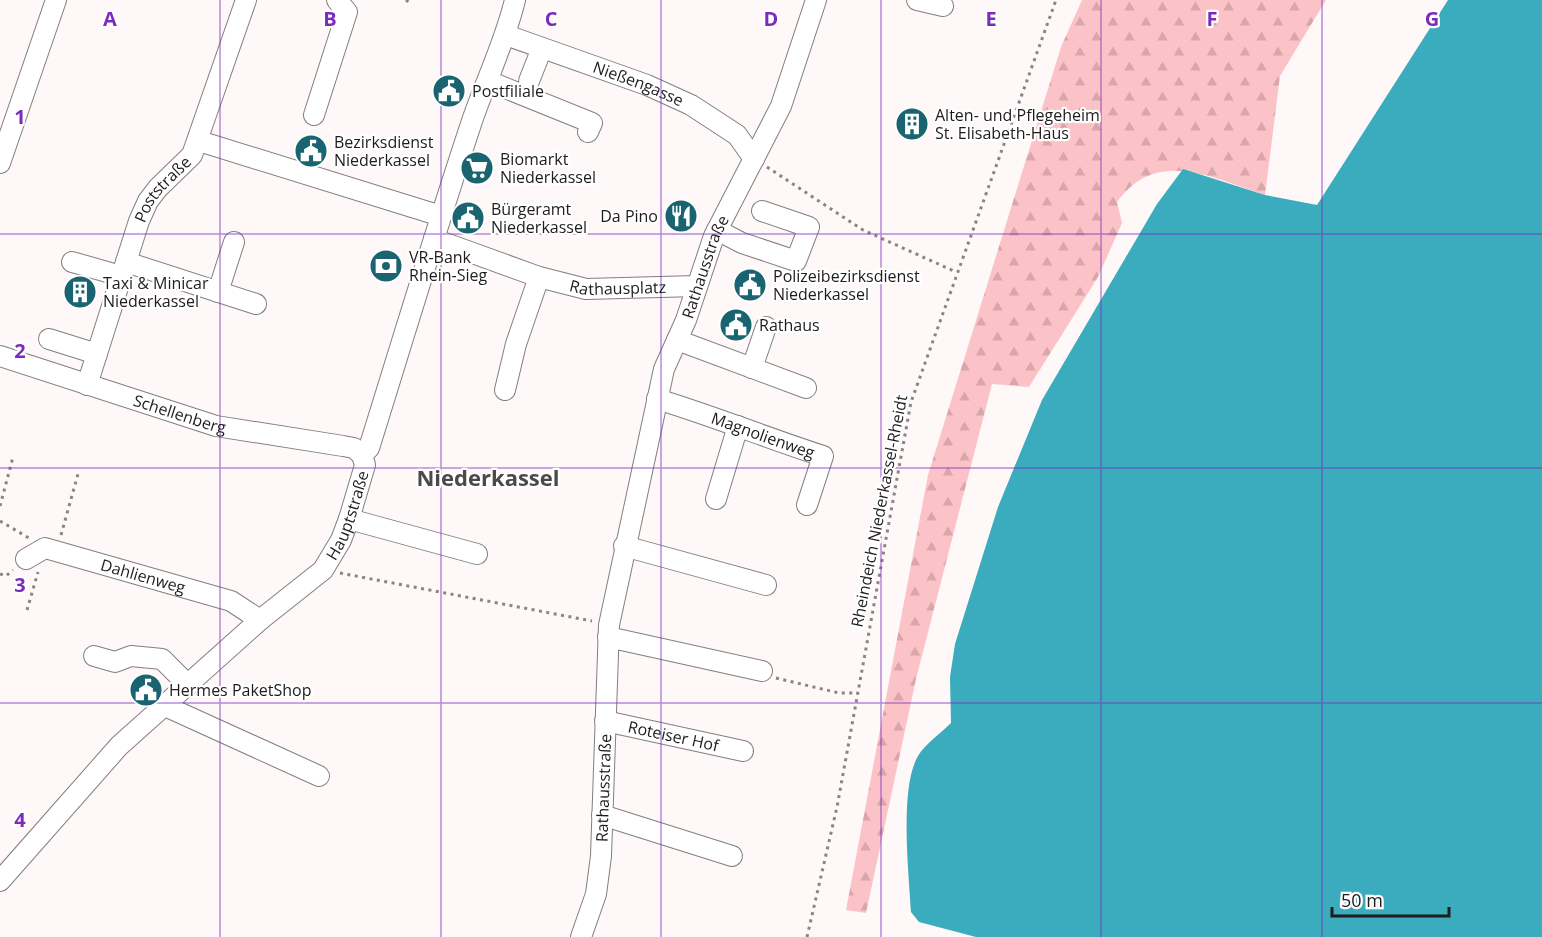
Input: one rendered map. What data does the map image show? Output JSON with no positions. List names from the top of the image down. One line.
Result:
{"streets":{"street":["Nießengasse","Poststraße","Rathausstraße","Rathausplatz","Schellenberg","Magnolienweg","Hauptstraße","Dahlienweg","Roteiser Hof"],"path":["Rheindeich Niederkassel-Rheidt"]},"crossings":[["Nießengasse","Rathausstraße"],["Nießengasse","Hauptstraße"],["Poststraße","Schellenberg"],["Rathausstraße","Rathausplatz"],["Rathausstraße","Magnolienweg"],["Rathausstraße","Roteiser Hof"],["Rathausplatz","Hauptstraße"],["Schellenberg","Hauptstraße"],["Hauptstraße","Dahlienweg"]],"districts":["Niederkassel"],"places":{"public building":["Postfiliale","Bezirksdienst Niederkassel","Bürgeramt Niederkassel","Polizeibezirksdienst Niederkassel","Rathaus","Hermes PaketShop"],"building":["Alten- und Pflegeheim St. Elisabeth-Haus","Taxi & Minicar Niederkassel"],"supermarket":["Biomarkt Niederkassel"],"restaurant":["Da Pino"],"bank":["VR-Bank Rhein-Sieg"]},"scale_bar":"50 m","grid":{"columns":["A","B","C","D","E","F","G"],"rows":["1","2","3","4"]}}
